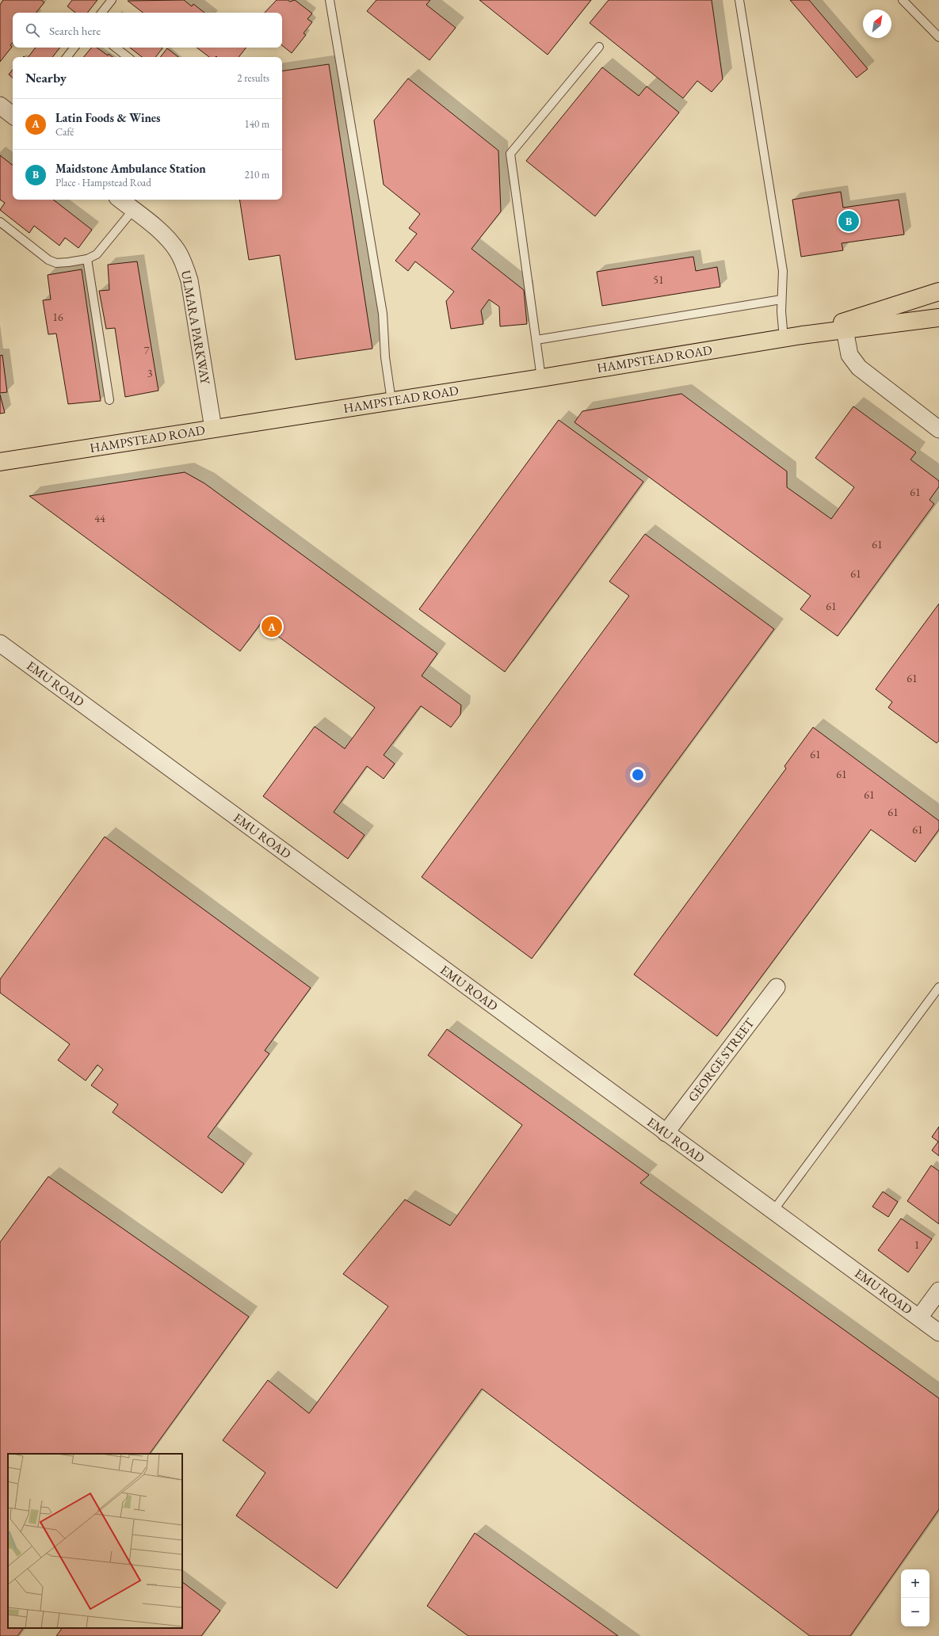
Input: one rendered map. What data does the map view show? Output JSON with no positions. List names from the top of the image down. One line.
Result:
{"streets":{"main road":["HAMPSTEAD ROAD"],"street":["ULMARA PARKWAY","EMU ROAD","GEORGE STREET"]},"crossings":[["ULMARA PARKWAY","HAMPSTEAD ROAD"],["EMU ROAD","GEORGE STREET"]],"house_numbers":["51","16","7","3","61","44","61","61","61","61","61","61","61","61","61","1"],"north":"top right","page":{"search":"Search here","heading":["Nearby","2 results"],"list":[{"mark":"A","name":"Latin Foods & Wines","note":"Café","value":"140 m"},{"mark":"B","name":"Maidstone Ambulance Station","note":"Place · Hampstead Road","value":"210 m"}],"pins":["B","A"],"map_buttons":["+","−"]}}
